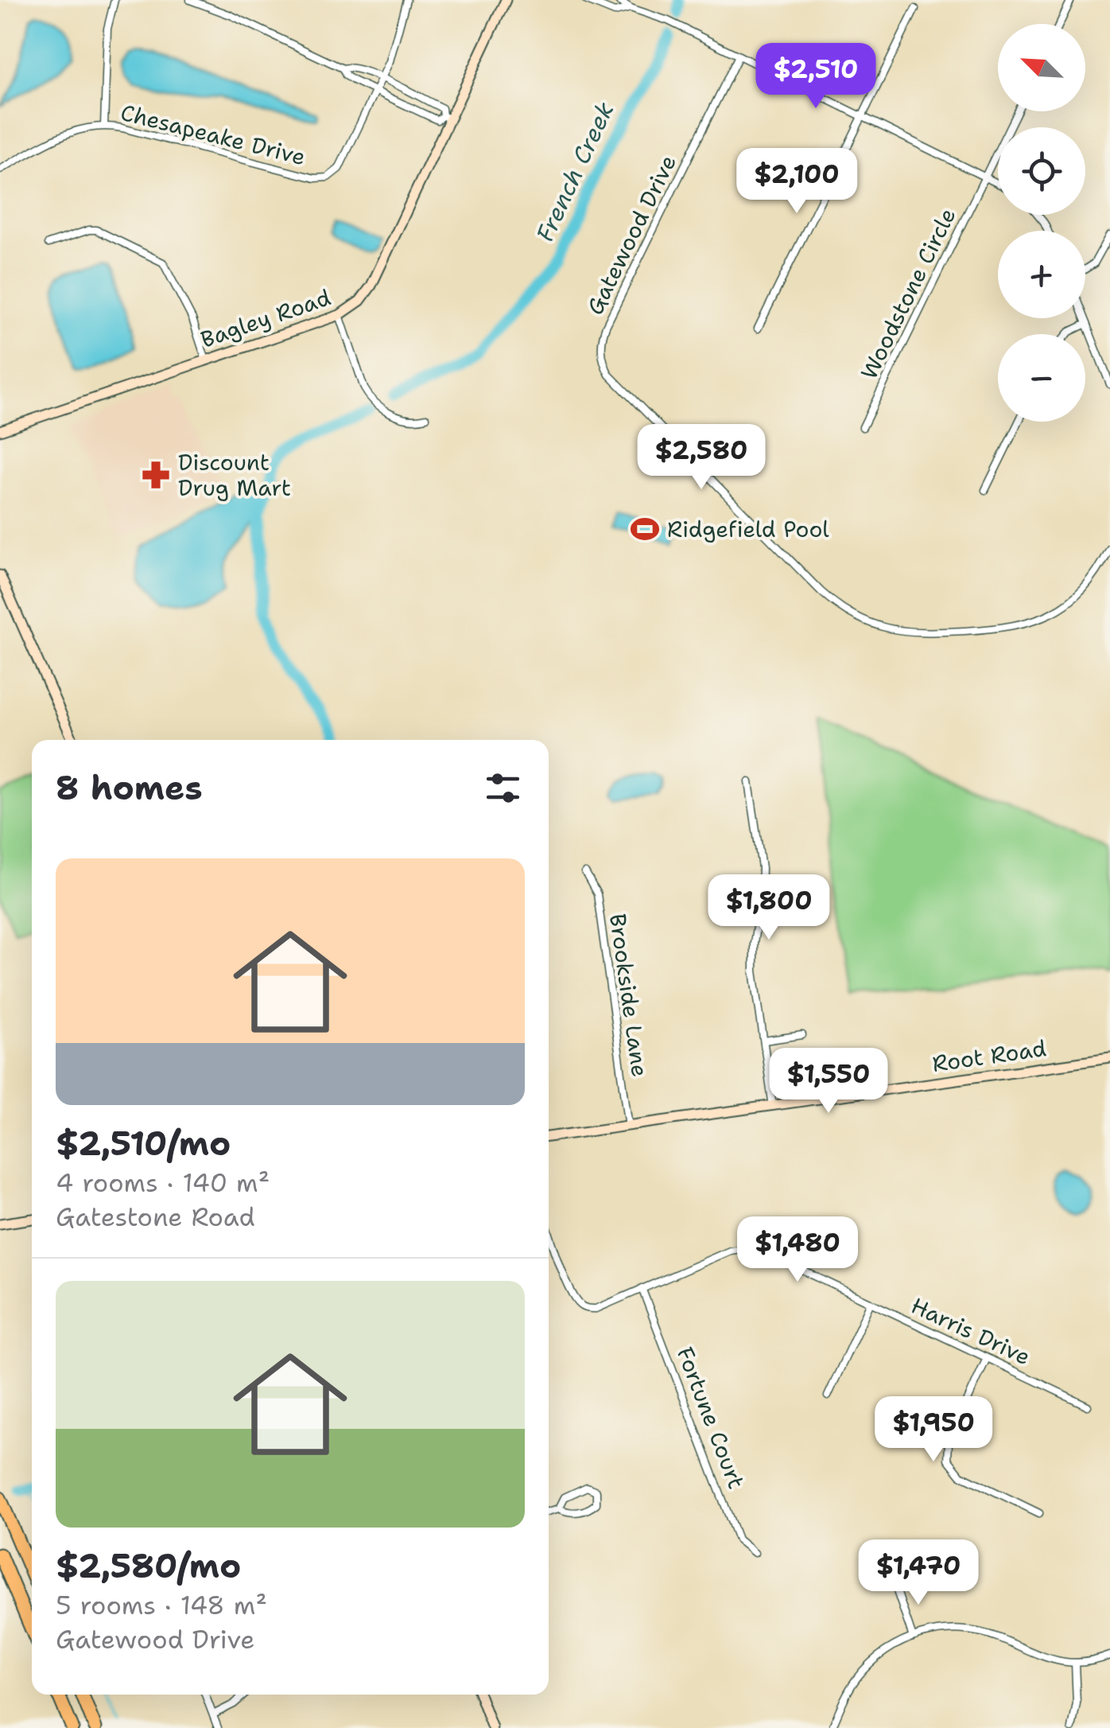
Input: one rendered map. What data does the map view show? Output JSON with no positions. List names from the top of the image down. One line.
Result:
{"streets":{"street":["Chesapeake Drive","Gatewood Drive","Woodstone Circle","Bagley Road","Brookside Lane","Root Road","Harris Drive","Fortune Court"]},"crossings":[["Brookside Lane","Root Road"],["Harris Drive","Fortune Court"]],"water":["French Creek"],"places":{"pharmacy":["Discount Drug Mart"],"sports":["Ridgefield Pool"]},"north":"top left","page":{"map_buttons":["+","−"],"price":["$2,510","$2,100","$2,580","$1,800","$1,550","$1,480","$1,950","$1,470"],"heading":"8 homes","list":[{"name":"$2,510/mo","note":"4 rooms · 140 m² · Gatestone Road"},{"name":"$2,580/mo","note":"5 rooms · 148 m² · Gatewood Drive"}]}}
